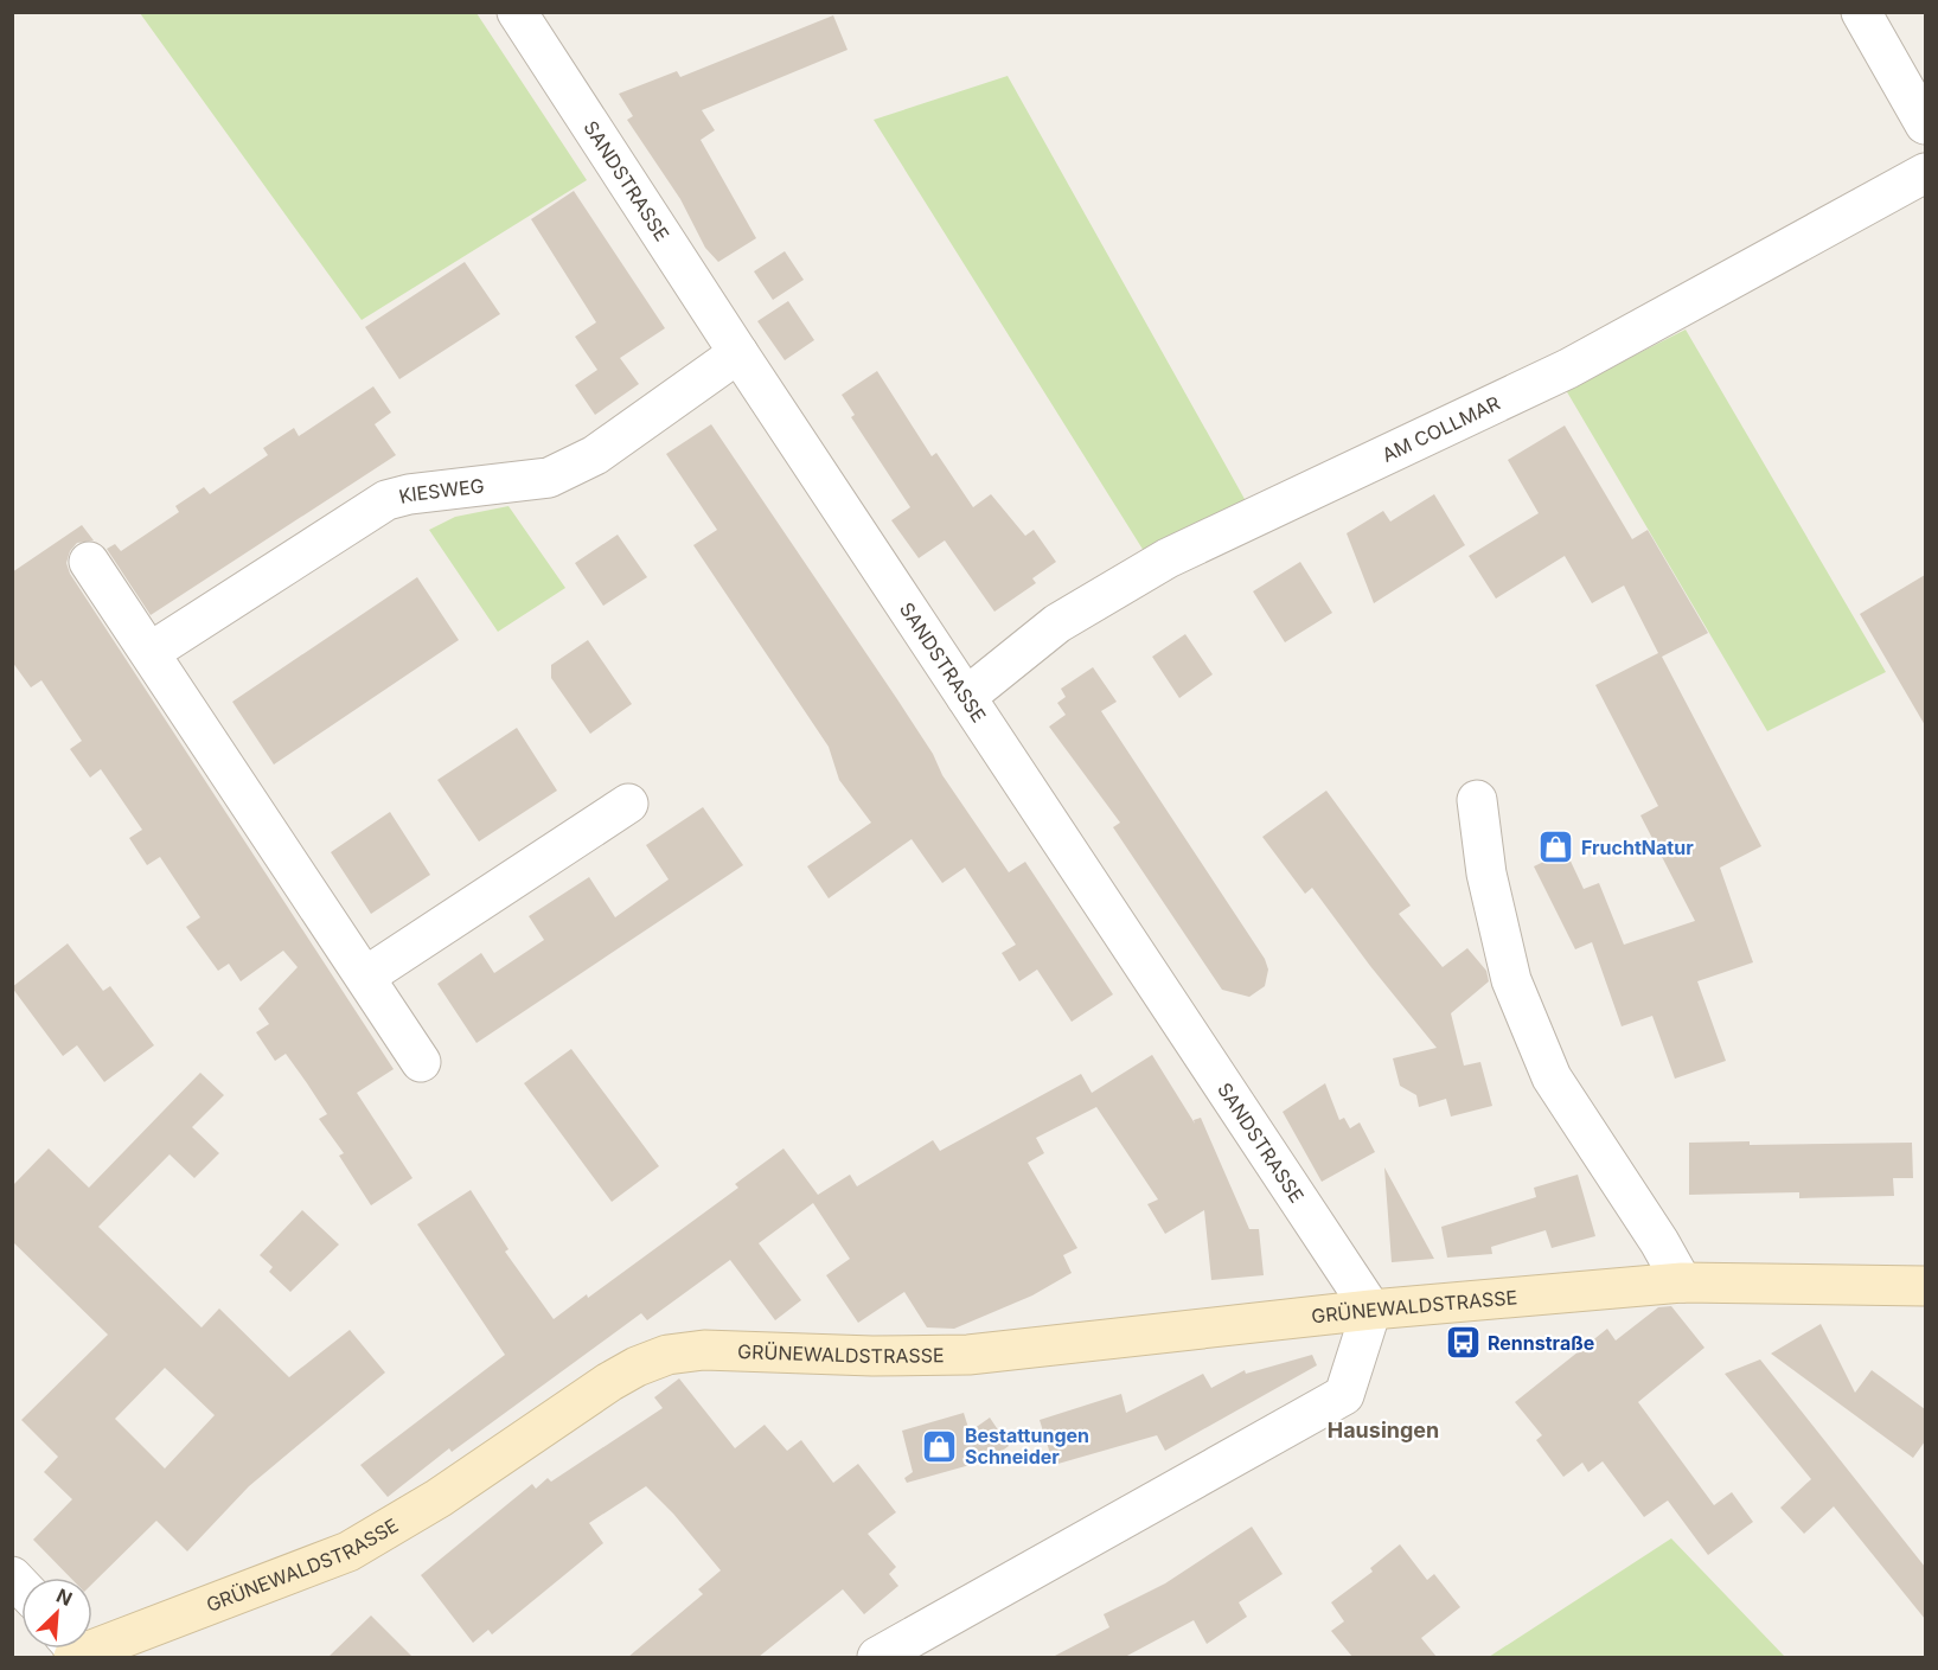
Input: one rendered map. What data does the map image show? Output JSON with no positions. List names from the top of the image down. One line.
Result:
{"streets":{"street":["SANDSTRASSE","AM COLLMAR","KIESWEG","GRÜNEWALDSTRASSE"]},"crossings":[["SANDSTRASSE","AM COLLMAR"],["SANDSTRASSE","KIESWEG"],["SANDSTRASSE","GRÜNEWALDSTRASSE"]],"districts":["Hausingen"],"places":{"shop":["FruchtNatur","Bestattungen Schneider"],"bus stop":["Rennstraße"]},"north":"top right"}
